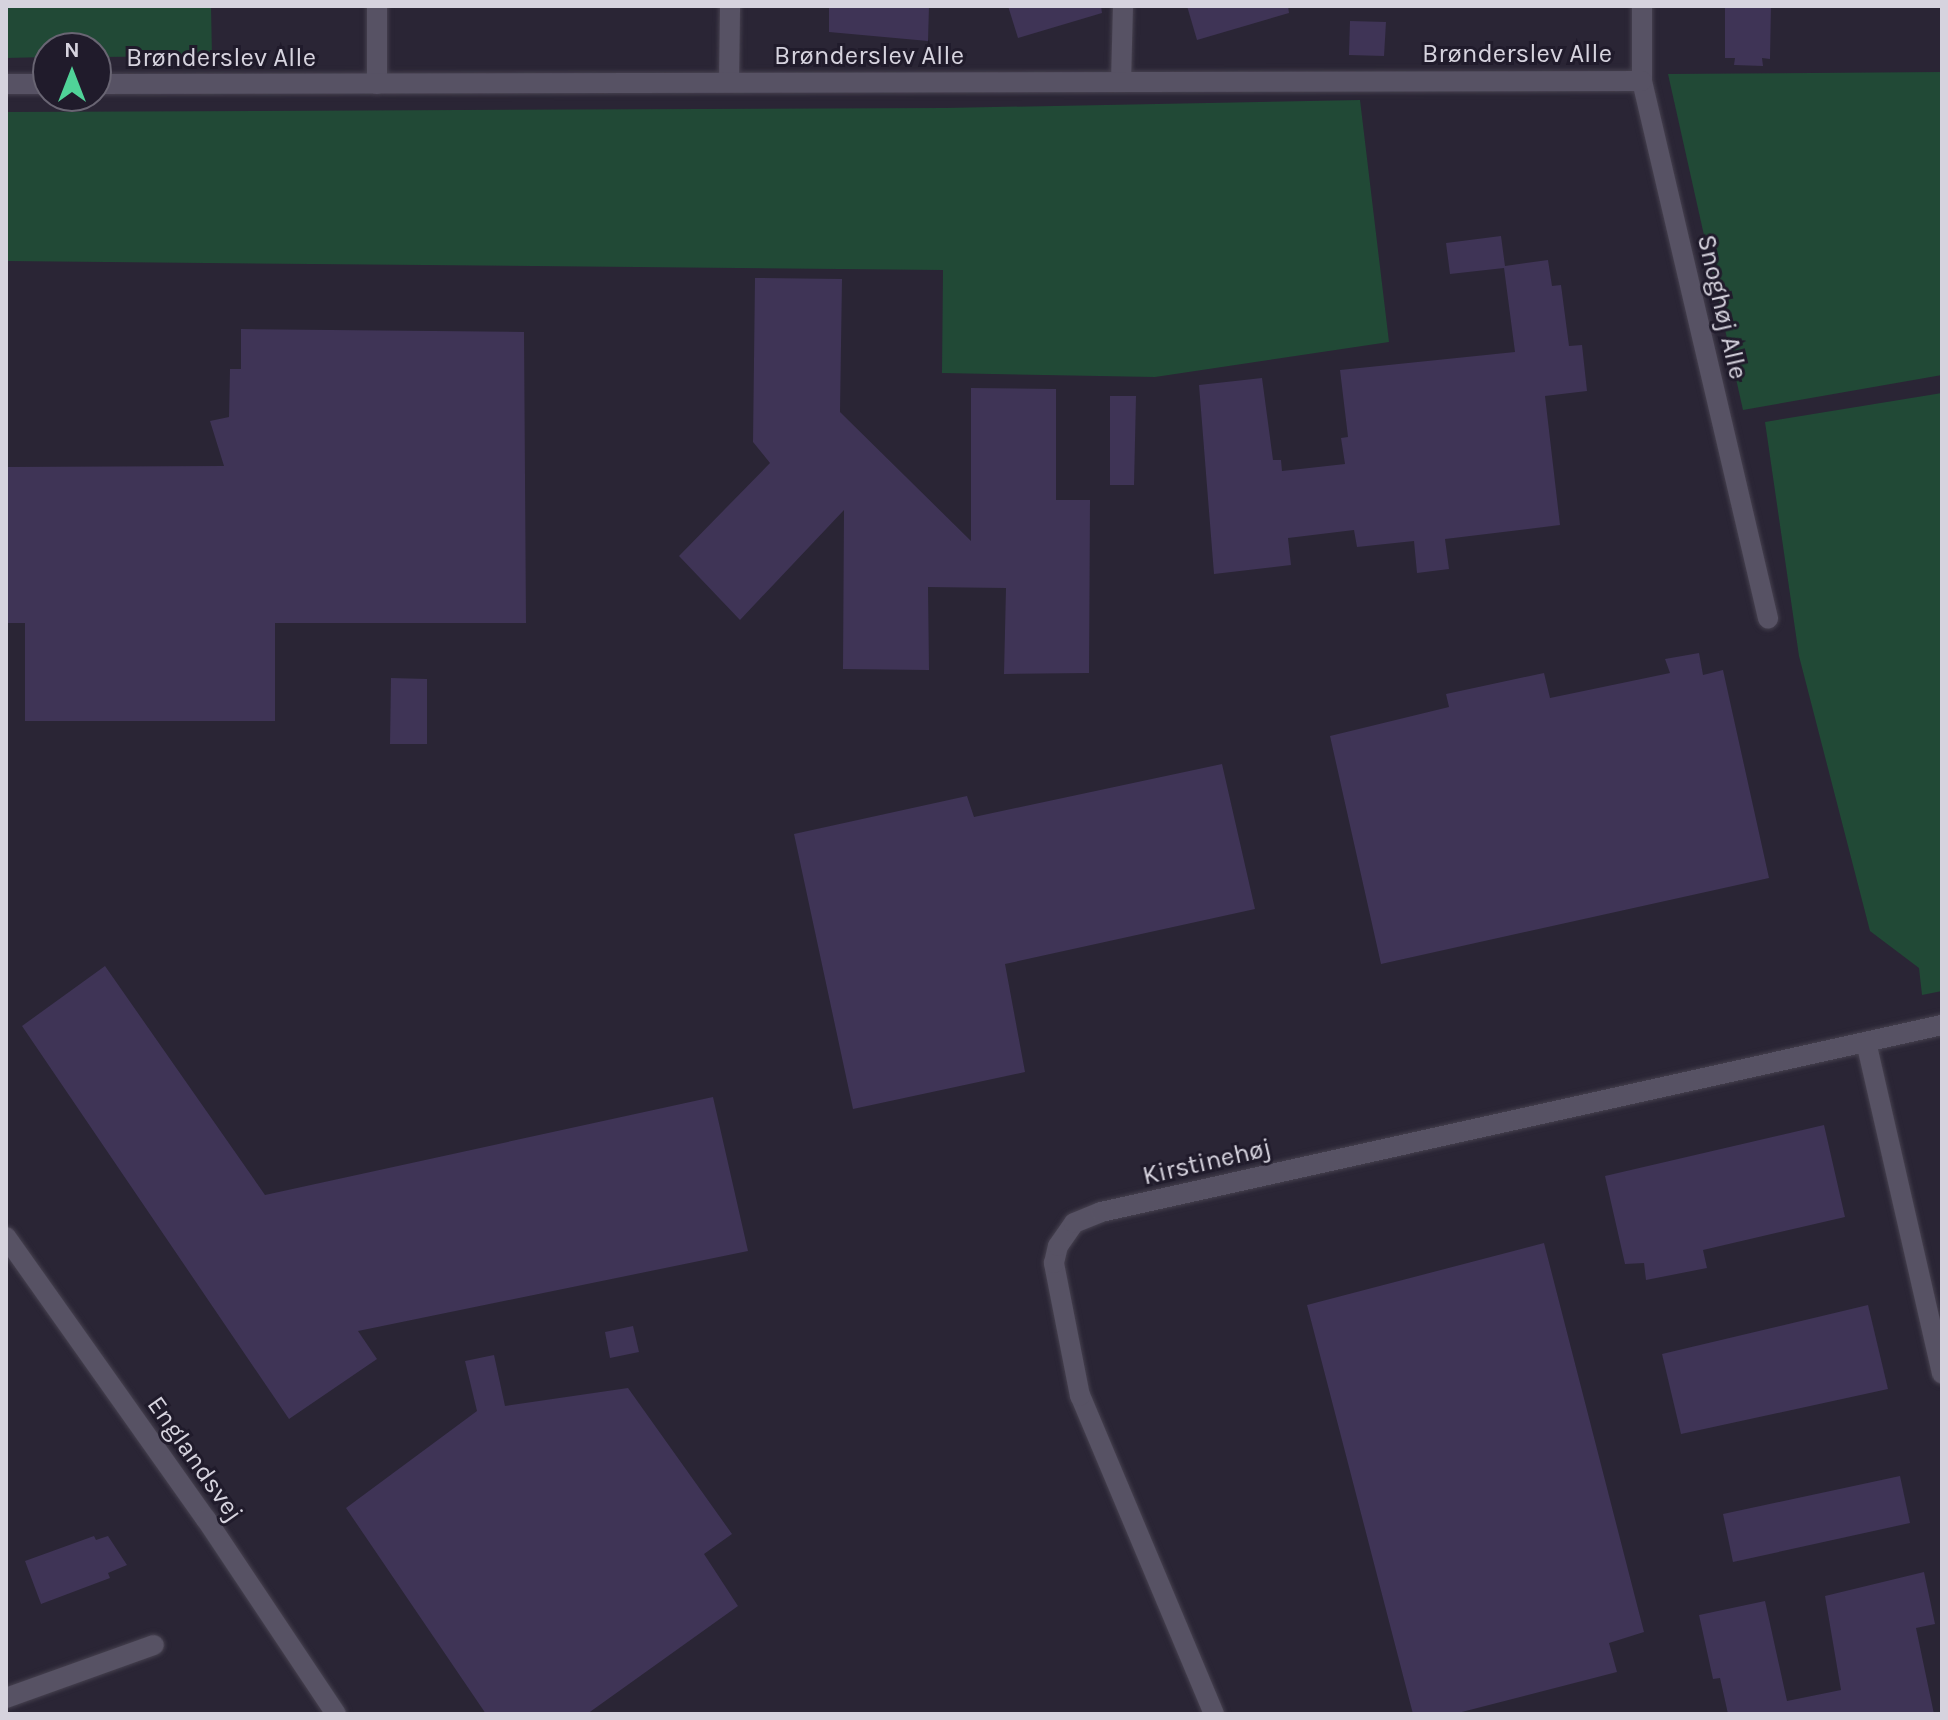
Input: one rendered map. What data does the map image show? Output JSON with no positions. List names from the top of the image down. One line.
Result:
{"streets":{"street":["Brønderslev Alle","Snoghøj Alle","Kirstinehøj","Englandsvej"]},"crossings":[["Brønderslev Alle","Snoghøj Alle"]],"north":"top"}
